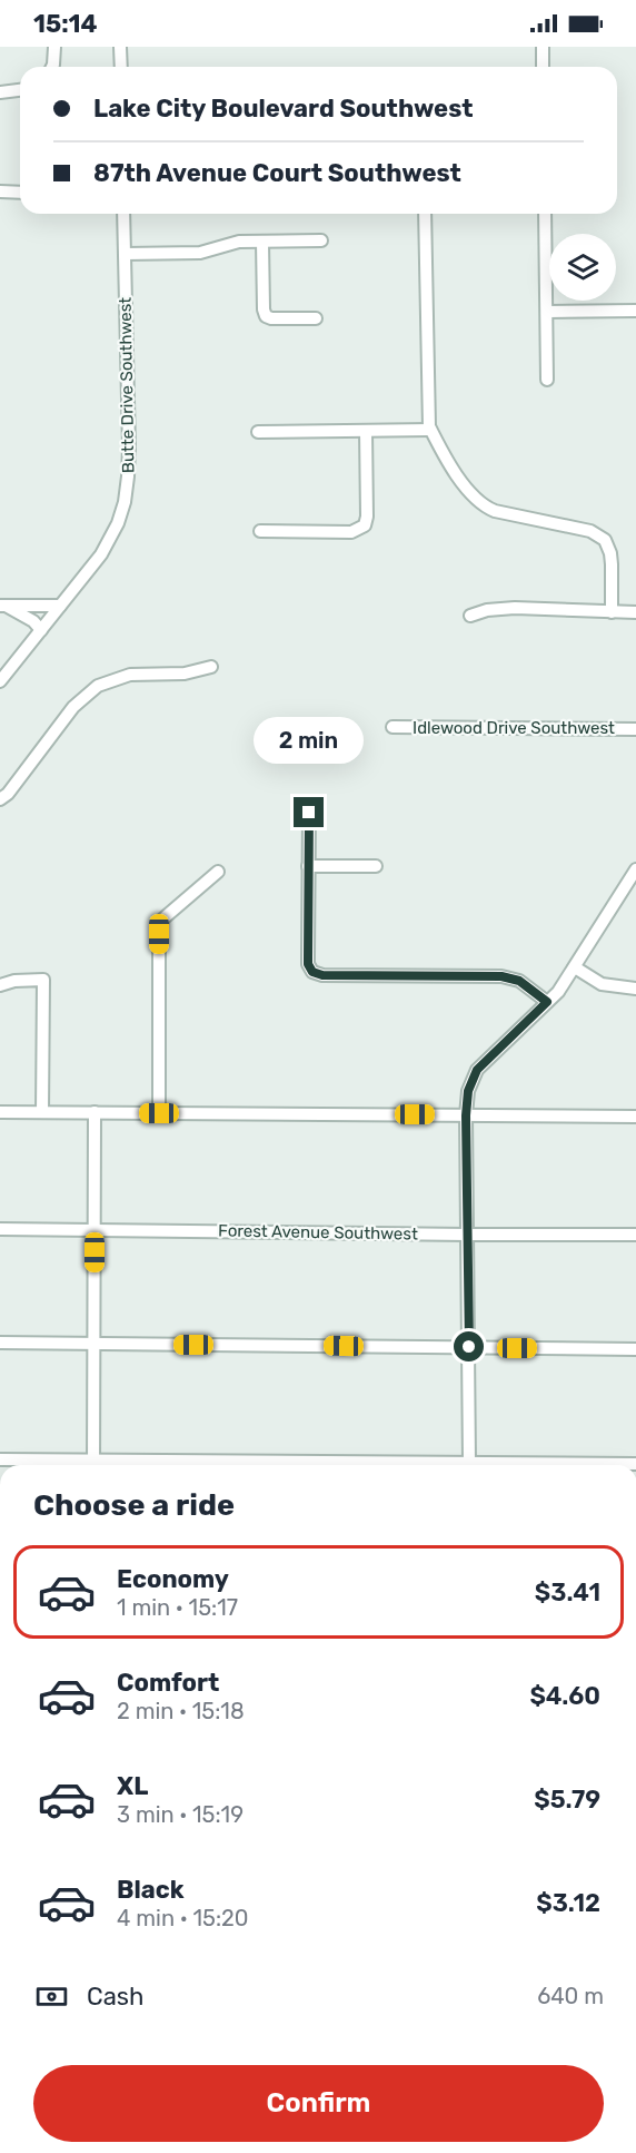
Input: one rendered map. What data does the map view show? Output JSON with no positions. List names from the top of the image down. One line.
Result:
{"streets":{"street":["Butte Drive Southwest","Idlewood Drive Southwest","Forest Avenue Southwest"]},"page":{"status":"15:14","banner":["Lake City Boulevard Southwest","87th Avenue Court Southwest"],"bubble":"2 min","heading":"Choose a ride","list":[{"name":"Economy","note":"1 min · 15:17","value":"$3.41"},{"name":"Comfort","note":"2 min · 15:18","value":"$4.60"},{"name":"XL","note":"3 min · 15:19","value":"$5.79"},{"name":"Black","note":"4 min · 15:20","value":"$3.12"}],"pay":["Cash","640 m"],"buttons":"Confirm"}}
